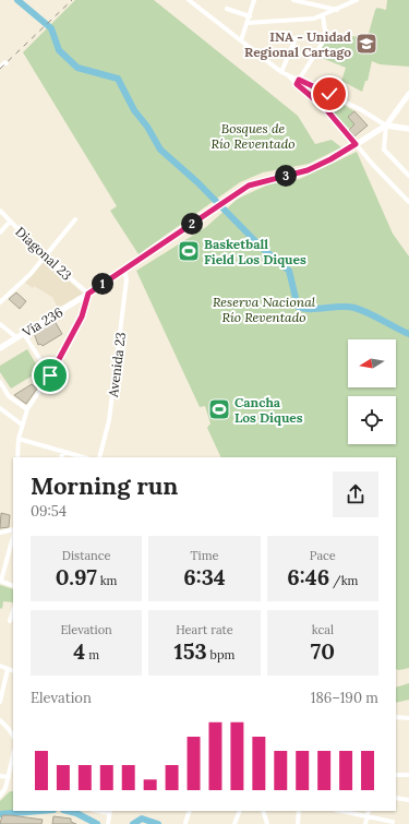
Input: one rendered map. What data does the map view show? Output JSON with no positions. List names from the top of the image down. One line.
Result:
{"streets":{"main road":["Vía 236"],"street":["Diagonal 23","Avenida 23"]},"crossings":[["Diagonal 23","Vía 236"],["Vía 236","Avenida 23"]],"parks":["Bosques de Río Reventado","Reserva Nacional Río Reventado"],"places":{"school or university":["INA - Unidad Regional Cartago"],"sports":["Basketball Field Los Diques","Cancha Los Diques"]},"north":"left","page":{"pins":["3","2","1"],"heading":["Morning run","09:54"],"stats":[["Distance","0.97 km"],["Time","6:34"],["Pace","6:46 /km"],["Elevation","4 m"],["Heart rate","153 bpm"],["kcal","70"]],"chart":["Elevation","186–190 m"]}}
